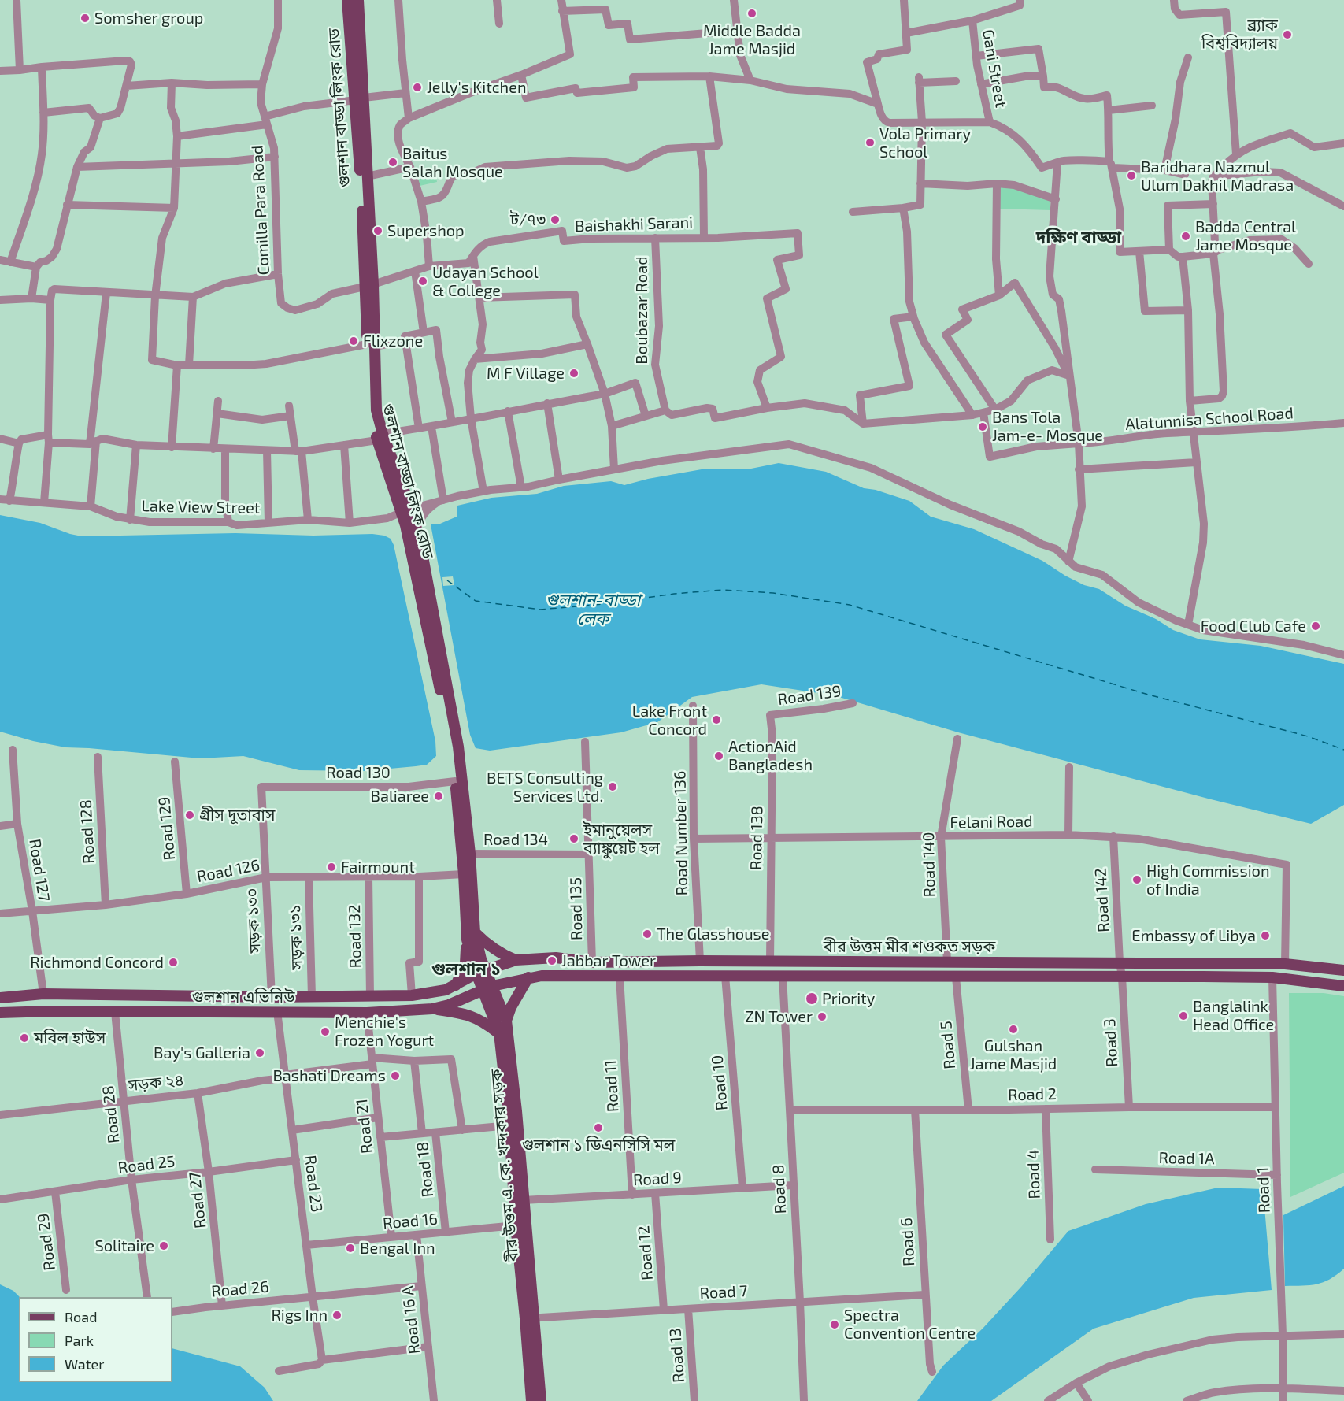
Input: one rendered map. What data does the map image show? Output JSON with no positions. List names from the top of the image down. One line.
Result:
{"streets":{"main road":["গুলশান বাড্ডা লিংক রোড","বীর উত্তম মীর শওকত সড়ক","গুলশান এভিনিউ","বীর উত্তম এ. কে. খন্দকার সড়ক"],"street":["Gani Street","Comilla Para Road","Baishakhi Sarani","Boubazar Road","Alatunnisa School Road","Lake View Street","Road 139","Road 130","Felani Road","Road 129","Road 128","Road Number 136","Road 138","Road 134","Road 140","Road 127","Road 126","Road 142","Road 135","সড়ক ১৩০","Road 132","সড়ক ১৩১","Road 3","Road 5","সড়ক ২৪","Road 10","Road 11","Road 2","Road 28","Road 21","Road 1A","Road 25","Road 18","Road 4","Road 9","Road 23","Road 8","Road 1","Road 27","Road 16","Road 29","Road 6","Road 12","Road 26","Road 7","Road 16 A","Road 13"]},"crossings":[["গুলশান বাড্ডা লিংক রোড","Comilla Para Road"],["গুলশান বাড্ডা লিংক রোড","Lake View Street"],["গুলশান বাড্ডা লিংক রোড","Road 130"],["গুলশান বাড্ডা লিংক রোড","Road 134"],["গুলশান বাড্ডা লিংক রোড","Road 126"],["গুলশান বাড্ডা লিংক রোড","বীর উত্তম এ. কে. খন্দকার সড়ক"],["Baishakhi Sarani","Boubazar Road"],["Road 139","Road 138"],["Road 130","সড়ক ১৩০"],["Felani Road","Road Number 136"],["Felani Road","Road 138"],["Felani Road","Road 140"],["Felani Road","Road 142"],["Felani Road","বীর উত্তম মীর শওকত সড়ক"],["Road 129","Road 126"],["Road 128","Road 126"],["Road Number 136","বীর উত্তম মীর শওকত সড়ক"],["Road 138","বীর উত্তম মীর শওকত সড়ক"],["Road 134","Road 135"],["Road 140","বীর উত্তম মীর শওকত সড়ক"],["Road 127","Road 126"],["Road 127","গুলশান এভিনিউ"],["Road 126","সড়ক ১৩০"],["Road 126","Road 132"],["Road 126","সড়ক ১৩১"],["Road 142","বীর উত্তম মীর শওকত সড়ক"],["Road 142","Road 3"],["Road 135","বীর উত্তম মীর শওকত সড়ক"],["সড়ক ১৩০","গুলশান এভিনিউ"],["Road 132","গুলশান এভিনিউ"],["সড়ক ১৩১","গুলশান এভিনিউ"],["বীর উত্তম মীর শওকত সড়ক","গুলশান এভিনিউ"],["বীর উত্তম মীর শওকত সড়ক","Road 3"],["বীর উত্তম মীর শওকত সড়ক","Road 5"],["বীর উত্তম মীর শওকত সড়ক","Road 10"],["বীর উত্তম মীর শওকত সড়ক","Road 11"],["বীর উত্তম মীর শওকত সড়ক","বীর উত্তম এ. কে. খন্দকার সড়ক"],["বীর উত্তম মীর শওকত সড়ক","Road 8"],["বীর উত্তম মীর শওকত সড়ক","Road 1"],["গুলশান এভিনিউ","Road 28"],["গুলশান এভিনিউ","Road 21"],["গুলশান এভিনিউ","বীর উত্তম এ. কে. খন্দকার সড়ক"],["গুলশান এভিনিউ","Road 23"],["Road 3","Road 2"],["Road 5","Road 2"],["সড়ক ২৪","Road 28"],["সড়ক ২৪","Road 21"],["সড়ক ২৪","Road 23"],["সড়ক ২৪","Road 27"],["Road 10","Road 9"],["Road 11","Road 9"],["Road 2","Road 4"],["Road 2","Road 8"],["Road 2","Road 1"],["Road 2","Road 6"],["Road 28","Road 25"],["Road 21","Road 16"],["Road 1A","Road 1"],["Road 25","Road 23"],["Road 25","Road 27"],["Road 25","Road 29"],["বীর উত্তম এ. কে. খন্দকার সড়ক","Road 9"],["বীর উত্তম এ. কে. খন্দকার সড়ক","Road 16"],["বীর উত্তম এ. কে. খন্দকার সড়ক","Road 7"],["Road 18","Road 16"],["Road 9","Road 8"],["Road 9","Road 12"],["Road 23","Road 16"],["Road 23","Road 26"],["Road 8","Road 7"],["Road 27","Road 26"],["Road 16","Road 16 A"],["Road 6","Road 7"],["Road 12","Road 7"],["Road 26","Road 16 A"],["Road 7","Road 13"]],"districts":["দক্ষিণ বাড্ডা","গুলশান ১"],"water":["গুলশান-বাড্ডা লেক"],"places":["Middle Badda Jame Masjid","Somsher group","ব্র্যাক বিশ্ববিদ্যালয়","Jelly's Kitchen","Vola Primary School","Baitus Salah Mosque","Baridhara Nazmul Ulum Dakhil Madrasa","ট/৭৩","Supershop","Badda Central Jame Mosque","Udayan School & College","Flixzone","M F Village","Bans Tola Jam-e- Mosque","Food Club Cafe","Lake Front Concord","ActionAid Bangladesh","BETS Consulting Services Ltd.","Baliaree","গ্রীস দূতাবাস","ইমানুয়েলস ব্যাঙ্কুয়েট হল","Fairmount","High Commission of India","The Glasshouse","Embassy of Libya","Jabbar Tower","Richmond Concord","Priority","Banglalink Head Office","ZN Tower","Gulshan Jame Masjid","Menchie's Frozen Yogurt","মবিল হাউস","Bay's Galleria","Bashati Dreams","গুলশান ১ ডিএনসিসি মল","Solitaire","Bengal Inn","Rigs Inn","Spectra Convention Centre"],"legend":["Road","Park","Water"]}
